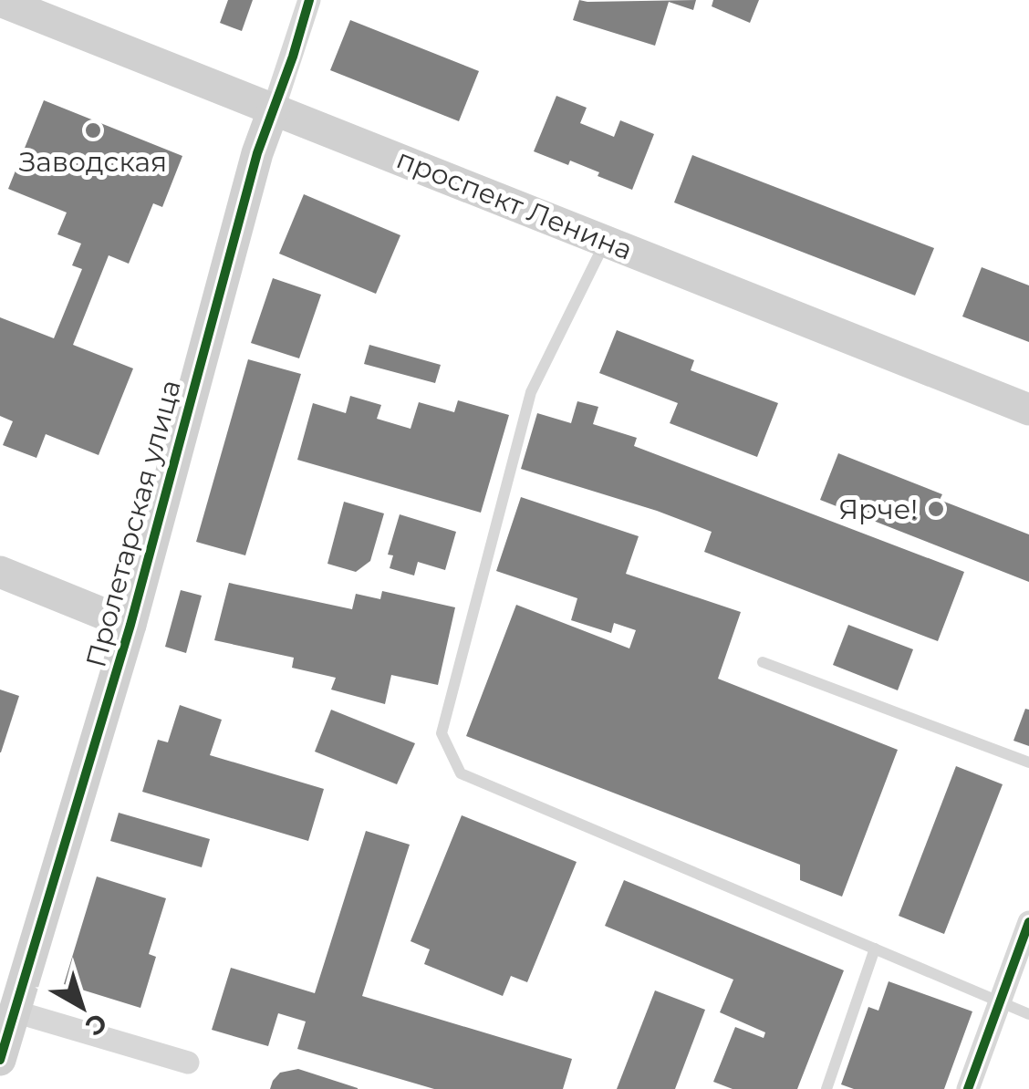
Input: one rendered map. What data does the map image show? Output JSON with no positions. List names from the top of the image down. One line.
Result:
{"streets":{"street":["проспект Ленина","Пролетарская улица"]},"crossings":[["проспект Ленина","Пролетарская улица"]],"places":["Заводская","Ярче!"],"north":"bottom right"}
